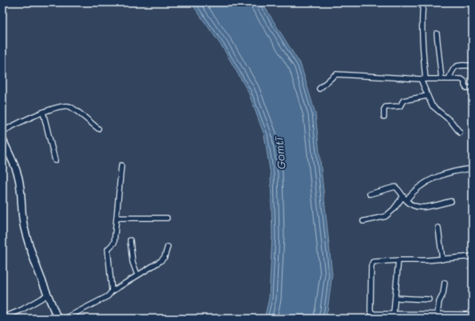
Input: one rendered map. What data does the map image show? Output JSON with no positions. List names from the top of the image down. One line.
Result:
{"water":["Gomtī"]}
